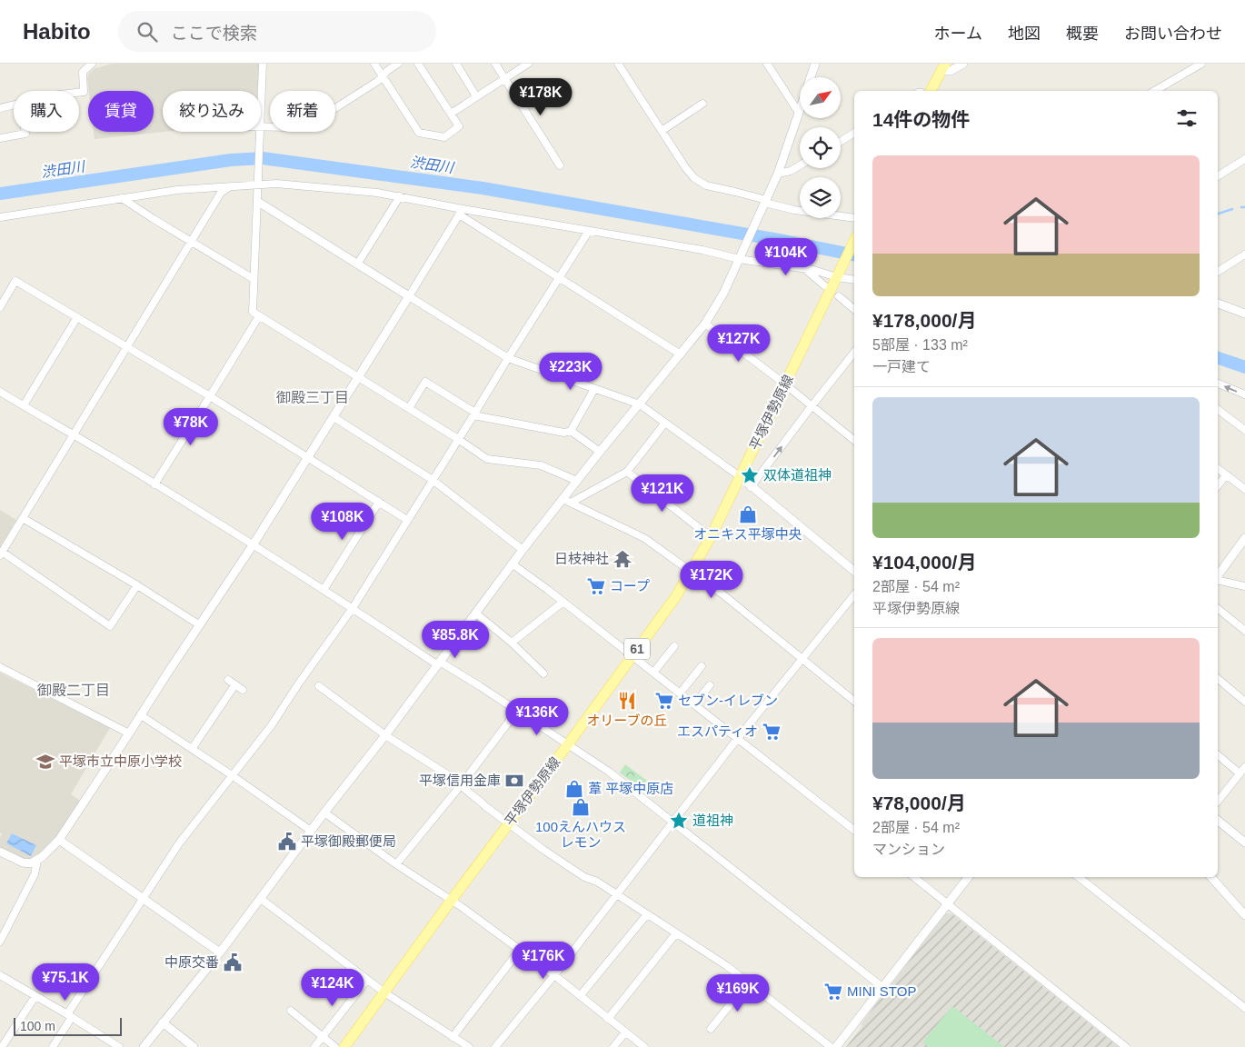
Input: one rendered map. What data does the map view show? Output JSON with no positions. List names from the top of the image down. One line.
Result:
{"streets":{"main road":["平塚伊勢原線","61"]},"districts":["御殿三丁目","御殿二丁目"],"water":["渋田川"],"places":{"place":["双体道祖神","道祖神"],"shop":["オニキス平塚中央","葦 平塚中原店","100えんハウス レモン"],"temple":["日枝神社"],"supermarket":["コープ","セブン-イレブン","エスパティオ","MINI STOP"],"restaurant":["オリーブの丘"],"school or university":["平塚市立中原小学校"],"bank":["平塚信用金庫"],"public building":["平塚御殿郵便局","中原交番"]},"scale_bar":"100 m","north":"top right","page":{"header":"Habito","search":"ここで検索","nav":["ホーム","地図","概要","お問い合わせ"],"price":["¥178K","¥104K","¥127K","¥223K","¥78K","¥121K","¥108K","¥172K","¥85.8K","¥136K","¥176K","¥75.1K","¥124K","¥169K"],"chip":["購入","賃貸","絞り込み","新着"],"heading":"14件の物件","list":[{"name":"¥178,000/月","note":"5部屋 · 133 m² · 一戸建て"},{"name":"¥104,000/月","note":"2部屋 · 54 m² · 平塚伊勢原線"},{"name":"¥78,000/月","note":"2部屋 · 54 m² · マンション"}],"scale":"100 m"}}
